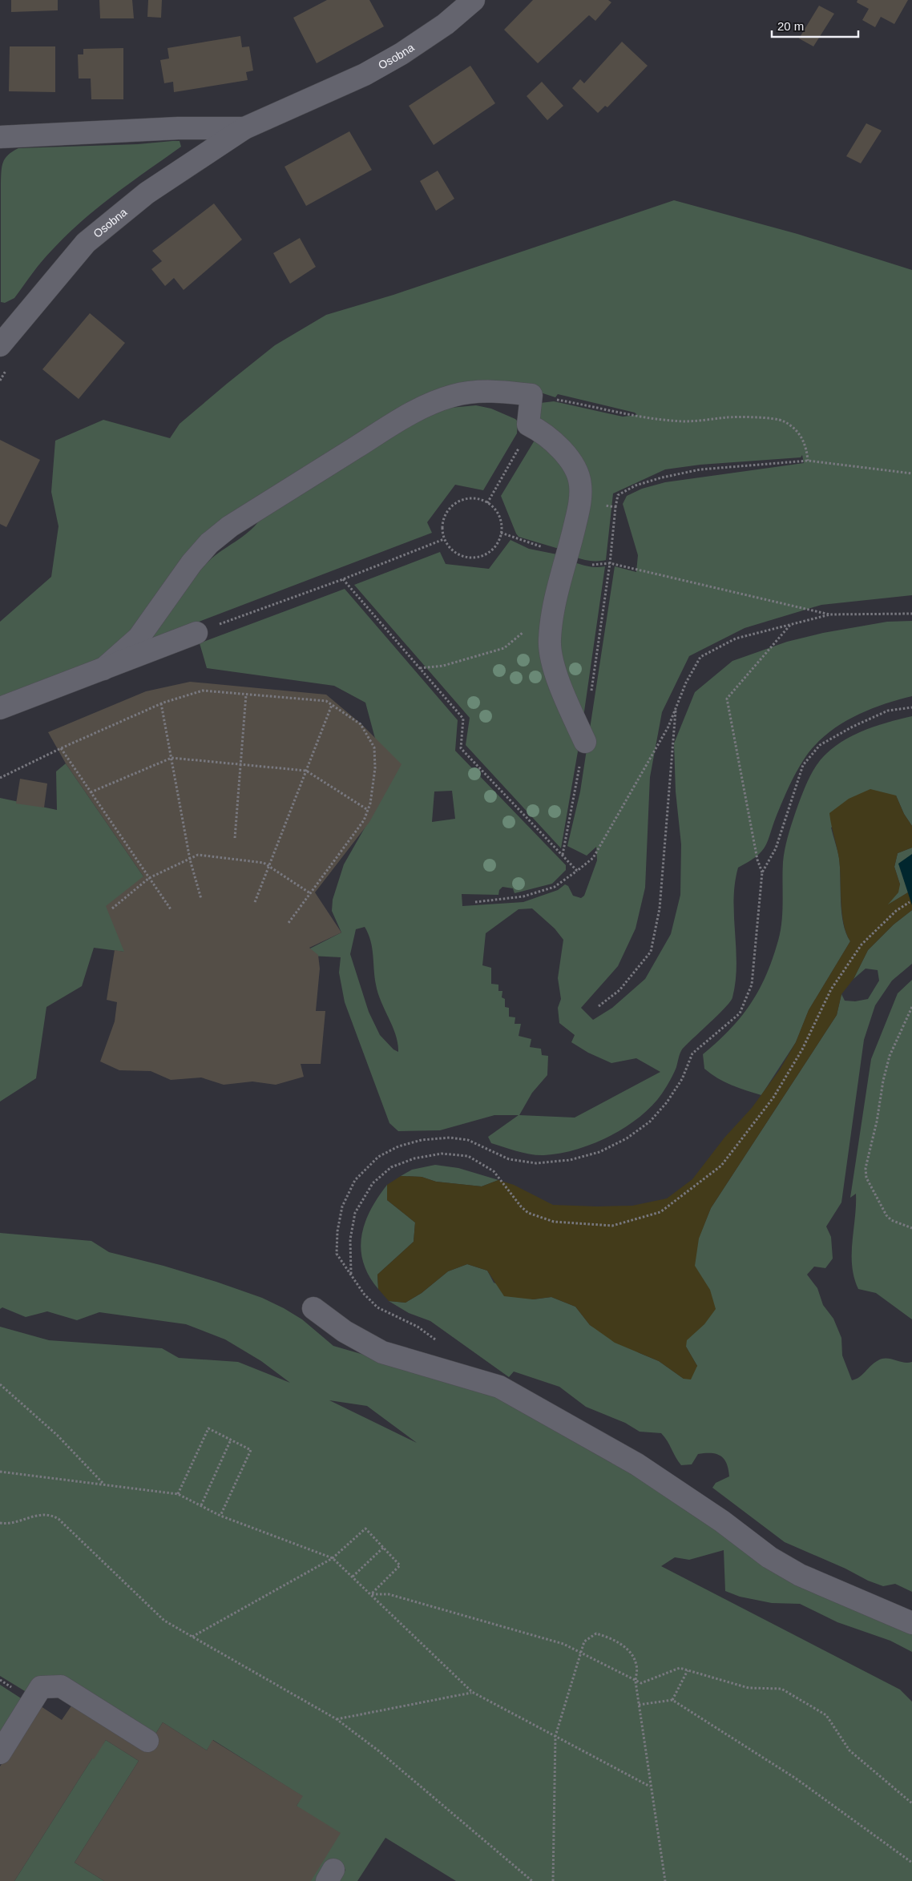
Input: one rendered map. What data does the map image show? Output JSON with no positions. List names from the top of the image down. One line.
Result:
{"streets":{"street":["Osobna"]},"scale_bar":"20 m"}
